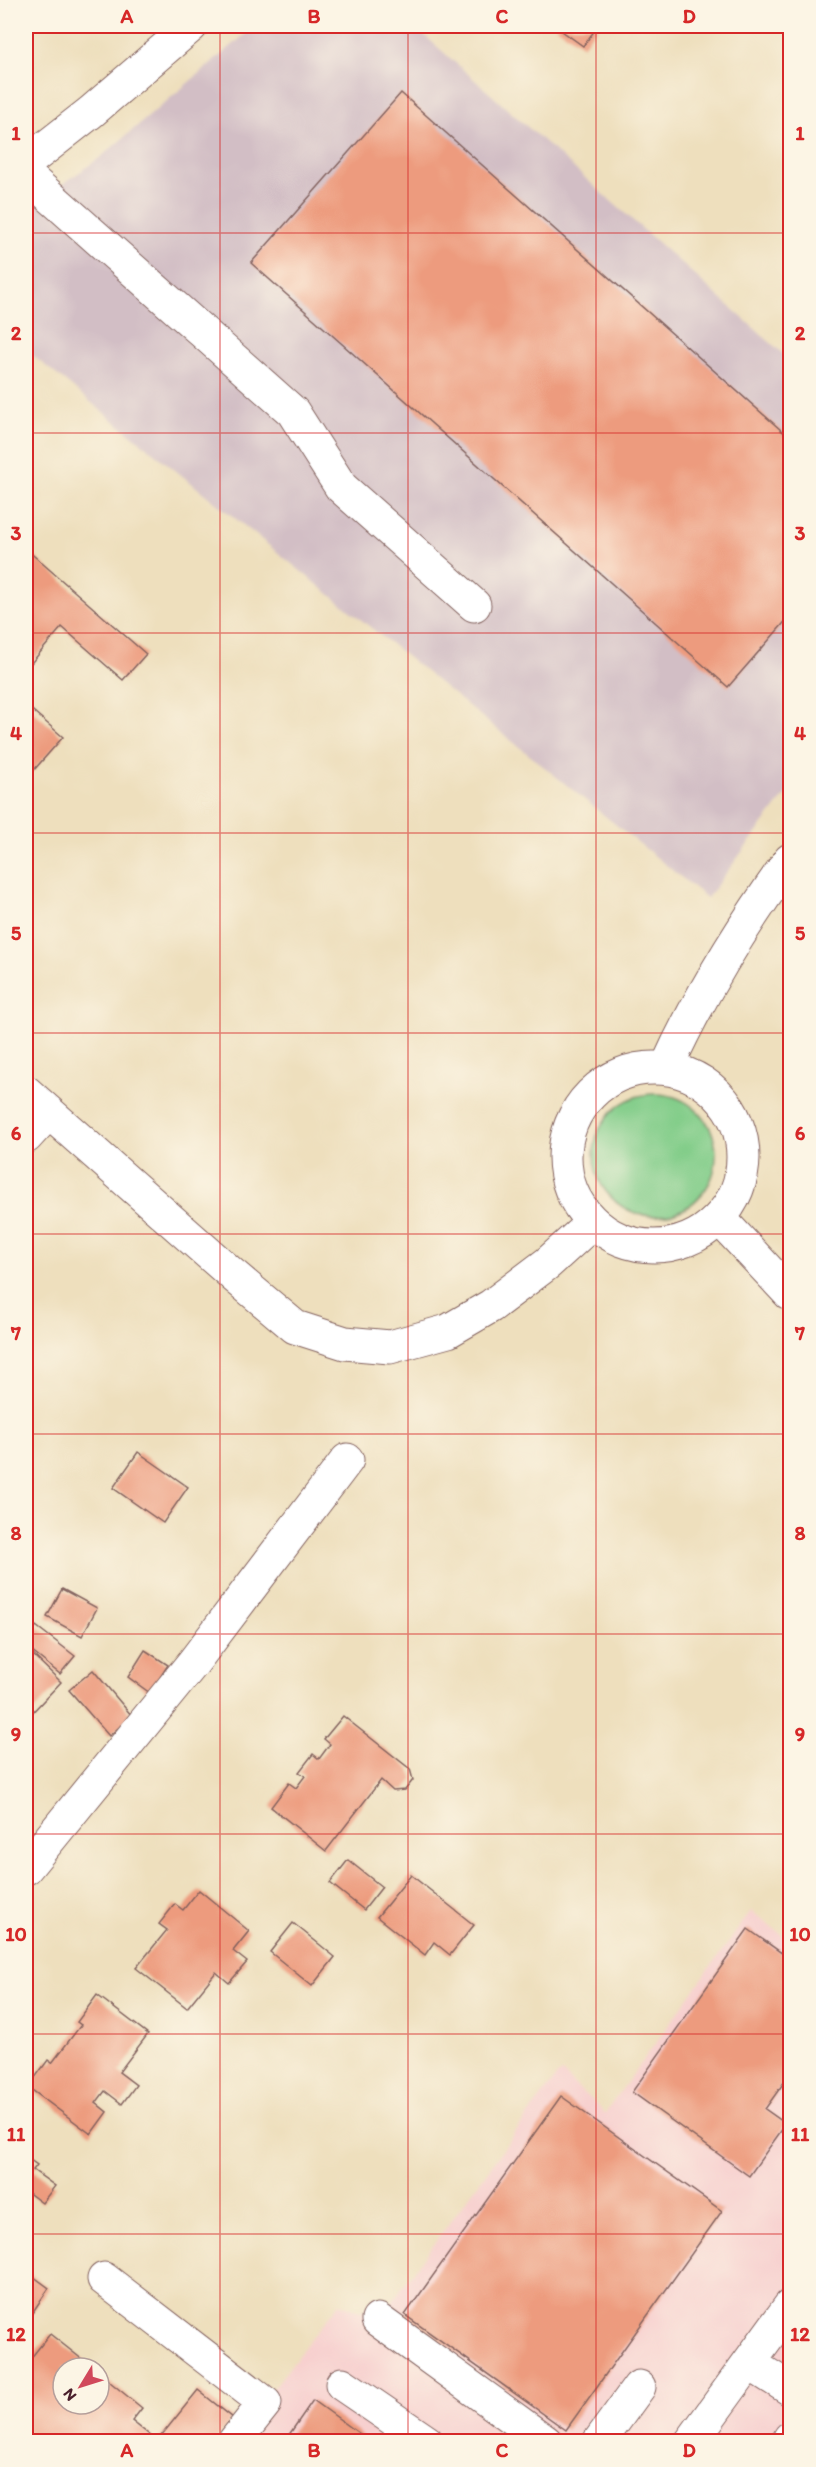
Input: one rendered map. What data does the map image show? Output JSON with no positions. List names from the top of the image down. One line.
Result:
{"north":"bottom left","grid":{"columns":["A","B","C","D"],"rows":["1","2","3","4","5","6","7","8","9","10","11","12"]}}
